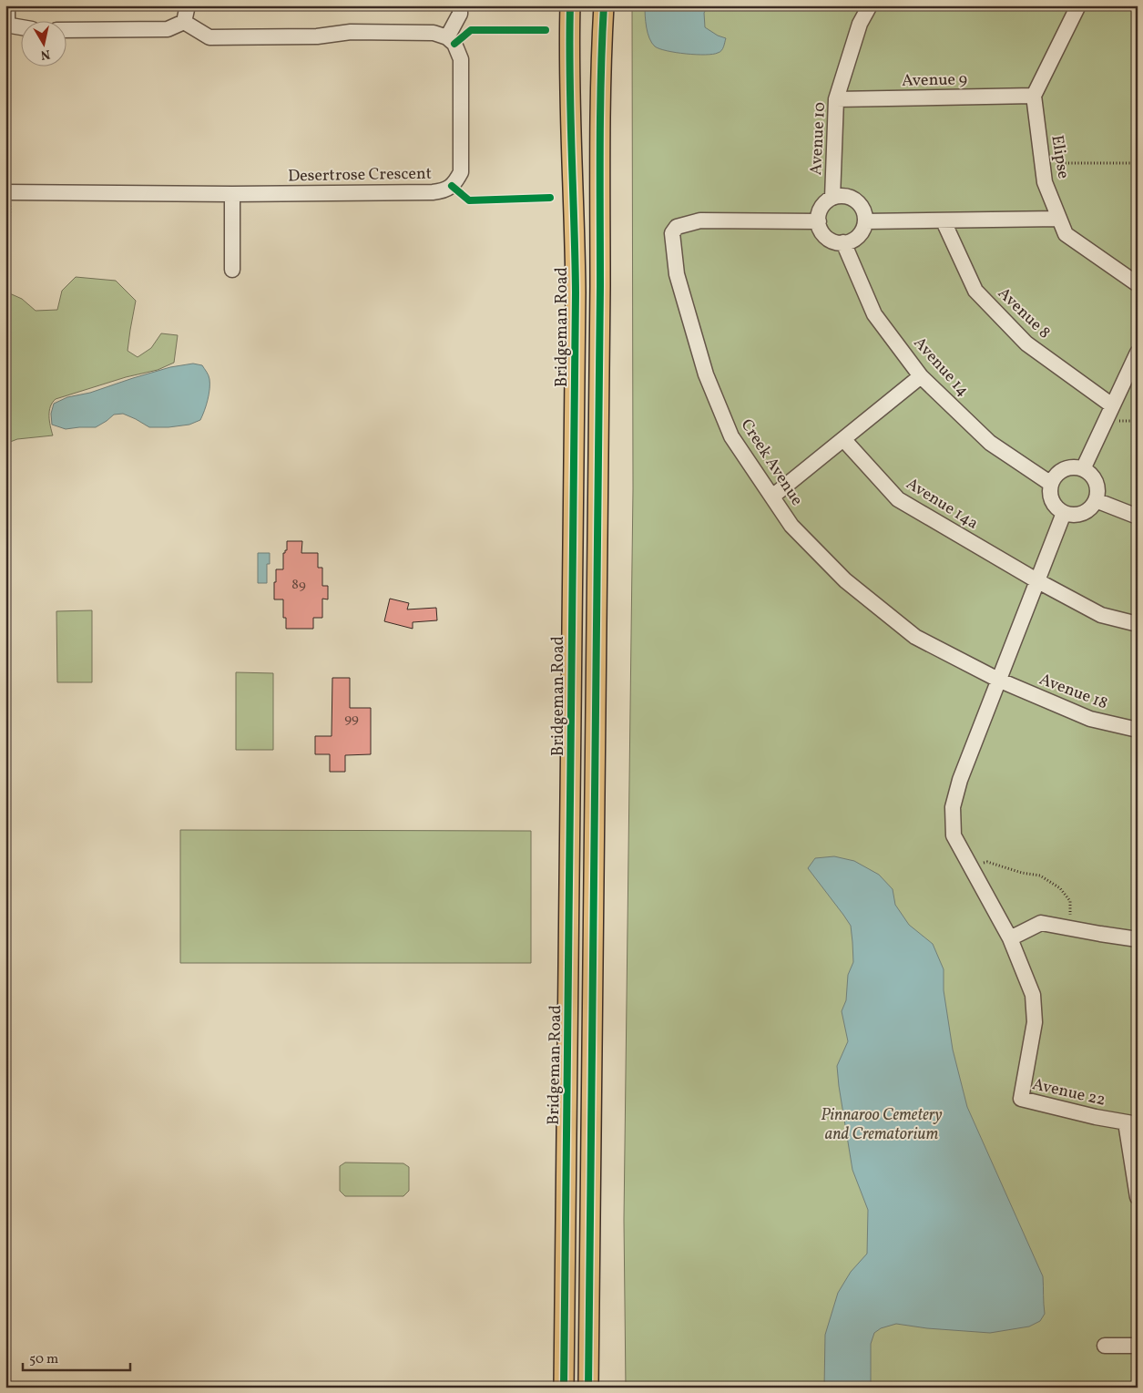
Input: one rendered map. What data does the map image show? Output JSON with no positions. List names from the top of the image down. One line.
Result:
{"streets":{"main road":["Bridgeman Road"],"street":["Avenue 9","Avenue 10","Elipse","Desertrose Crescent","Avenue 8","Avenue 14","Creek Avenue","Avenue 14a","Avenue 18","Avenue 22"]},"crossings":[["Avenue 9","Avenue 10"],["Avenue 9","Elipse"],["Avenue 10","Avenue 14"],["Avenue 10","Creek Avenue"],["Avenue 14","Creek Avenue"],["Creek Avenue","Avenue 18"]],"parks":["Pinnaroo Cemetery and Crematorium"],"house_numbers":["89","99"],"scale_bar":"50 m","north":"bottom"}
